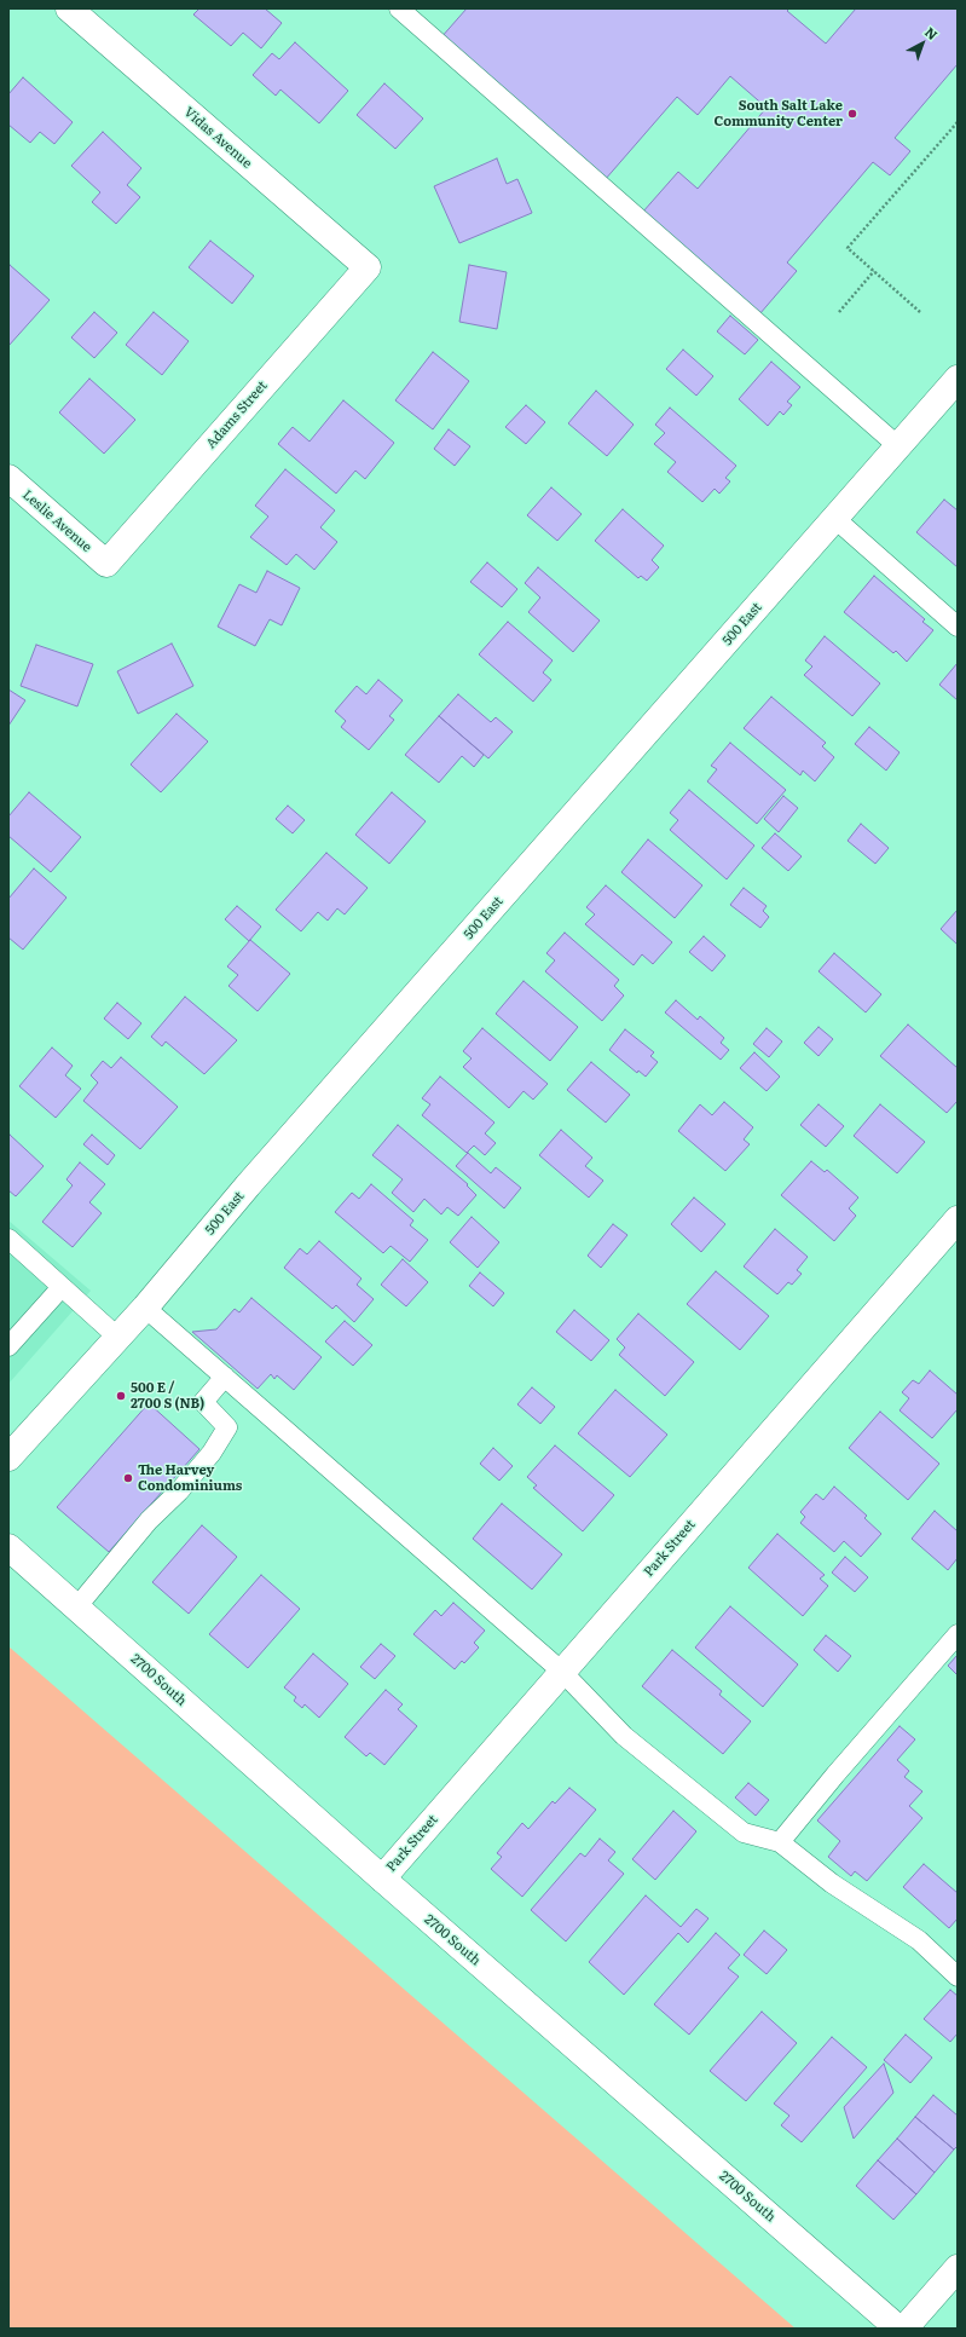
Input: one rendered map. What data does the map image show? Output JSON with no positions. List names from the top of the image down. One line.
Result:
{"streets":{"street":["Vidas Avenue","Adams Street","Leslie Avenue","500 East","Park Street","2700 South"]},"crossings":[["Vidas Avenue","Adams Street"],["Adams Street","Leslie Avenue"],["Park Street","2700 South"]],"places":["South Salt Lake Community Center","500 E / 2700 S (NB)","The Harvey Condominiums"],"north":"top right"}
